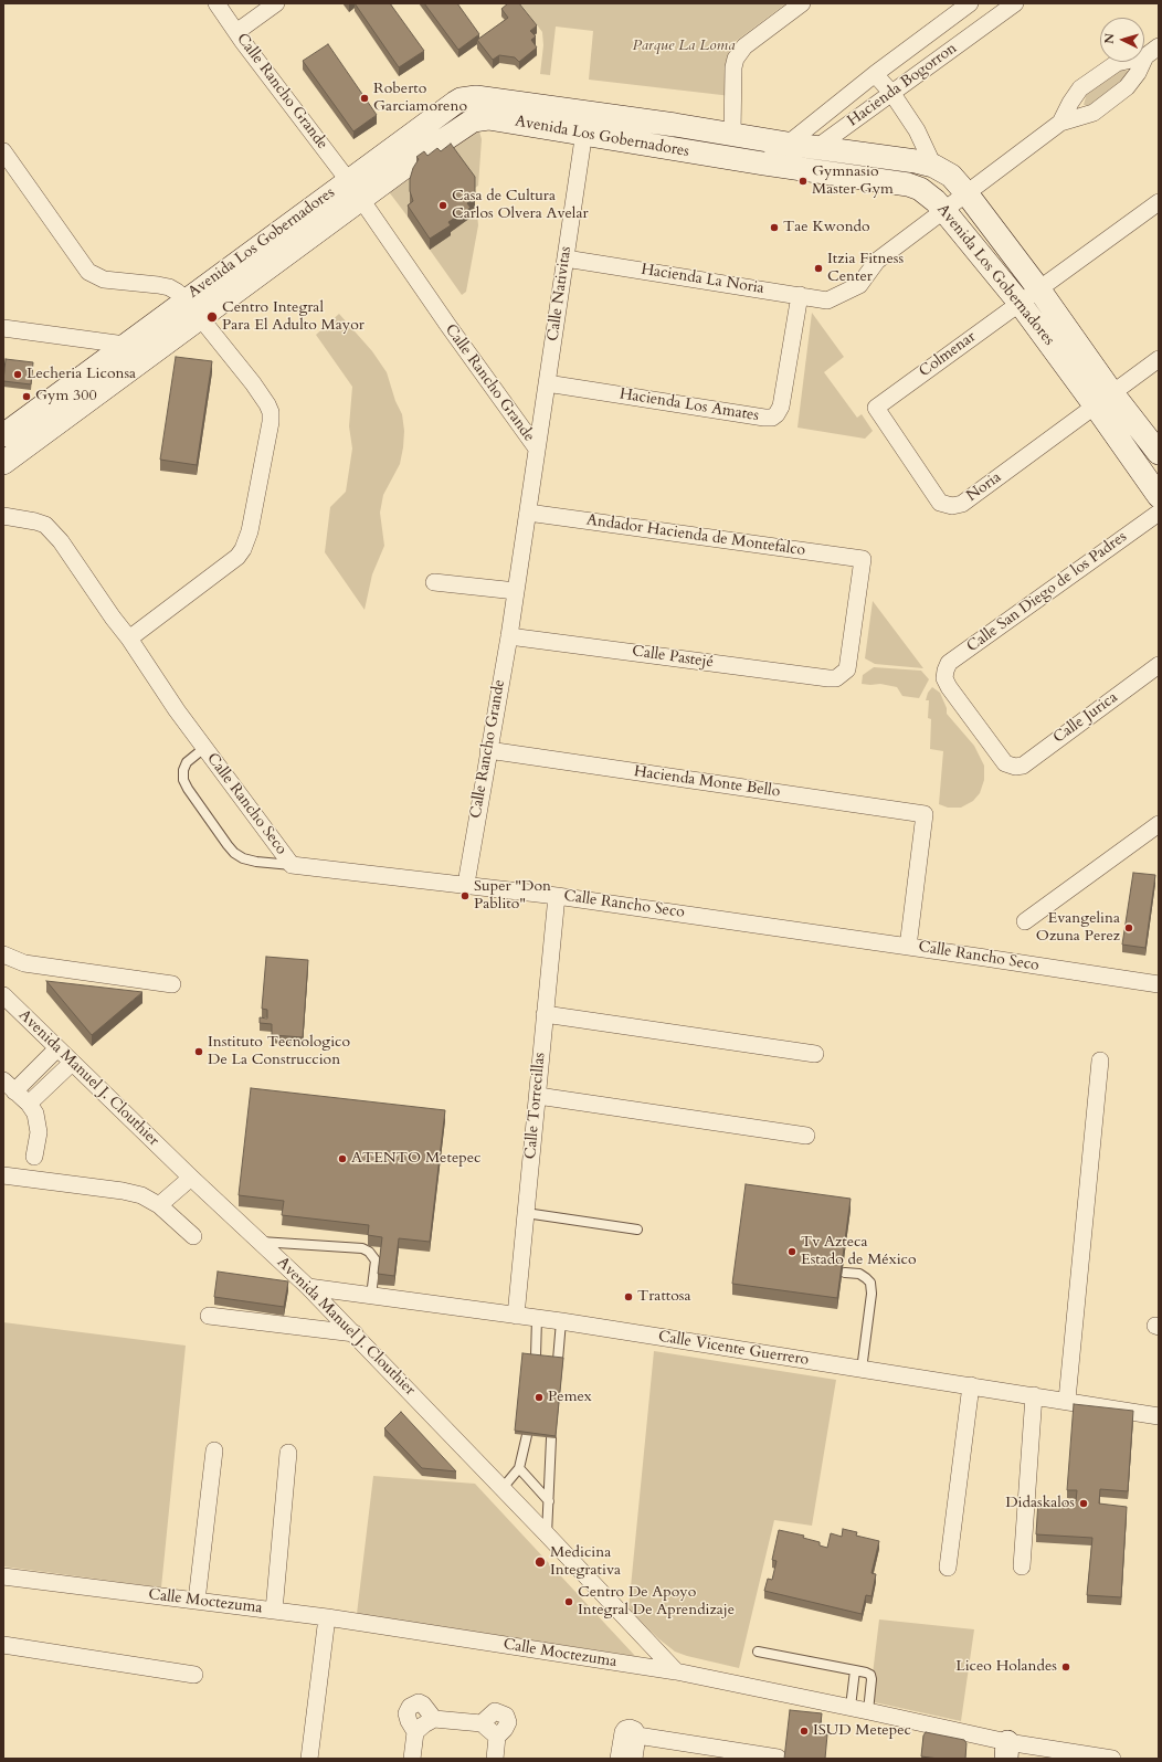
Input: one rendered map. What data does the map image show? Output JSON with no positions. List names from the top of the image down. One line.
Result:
{"streets":{"street":["Hacienda Bogorron","Calle Rancho Grande","Avenida Los Gobernadores","Hacienda La Noria","Calle Nativitas","Colmenar","Hacienda Los Amates","Noria","Andador Hacienda de Montefalco","Calle San Diego de los Padres","Calle Pastejé","Calle Jurica","Hacienda Monte Bello","Calle Rancho Seco","Avenida Manuel J. Clouthier","Calle Torrecillas","Calle Vicente Guerrero","Calle Moctezuma"]},"crossings":[["Hacienda Bogorron","Avenida Los Gobernadores"],["Calle Rancho Grande","Avenida Los Gobernadores"],["Calle Rancho Grande","Calle Nativitas"],["Calle Rancho Grande","Andador Hacienda de Montefalco"],["Calle Rancho Grande","Calle Pastejé"],["Calle Rancho Grande","Hacienda Monte Bello"],["Calle Rancho Grande","Calle Rancho Seco"],["Avenida Los Gobernadores","Hacienda La Noria"],["Avenida Los Gobernadores","Calle Nativitas"],["Avenida Los Gobernadores","Colmenar"],["Avenida Los Gobernadores","Noria"],["Hacienda La Noria","Calle Nativitas"],["Hacienda La Noria","Hacienda Los Amates"],["Calle Nativitas","Hacienda Los Amates"],["Colmenar","Noria"],["Andador Hacienda de Montefalco","Calle Pastejé"],["Calle San Diego de los Padres","Calle Jurica"],["Hacienda Monte Bello","Calle Rancho Seco"],["Calle Rancho Seco","Calle Torrecillas"],["Avenida Manuel J. Clouthier","Calle Vicente Guerrero"],["Avenida Manuel J. Clouthier","Calle Moctezuma"],["Calle Torrecillas","Calle Vicente Guerrero"]],"parks":["Parque La Loma"],"places":["Roberto Garciamoreno","Gymnasio Master Gym","Casa de Cultura Carlos Olvera Avelar","Tae Kwondo","Itzia Fitness Center","Centro Integral Para El Adulto Mayor","Lecheria Liconsa","Gym 300","Super \"Don Pablito\"","Evangelina Ozuna Perez","Instituto Tecnologico De La Construccion","ATENTO Metepec","Tv Azteca Estado de México","Trattosa","Pemex","Didaskalos","Medicina Integrativa","Centro De Apoyo Integral De Aprendizaje","Liceo Holandes","ISUD Metepec"],"north":"left"}
